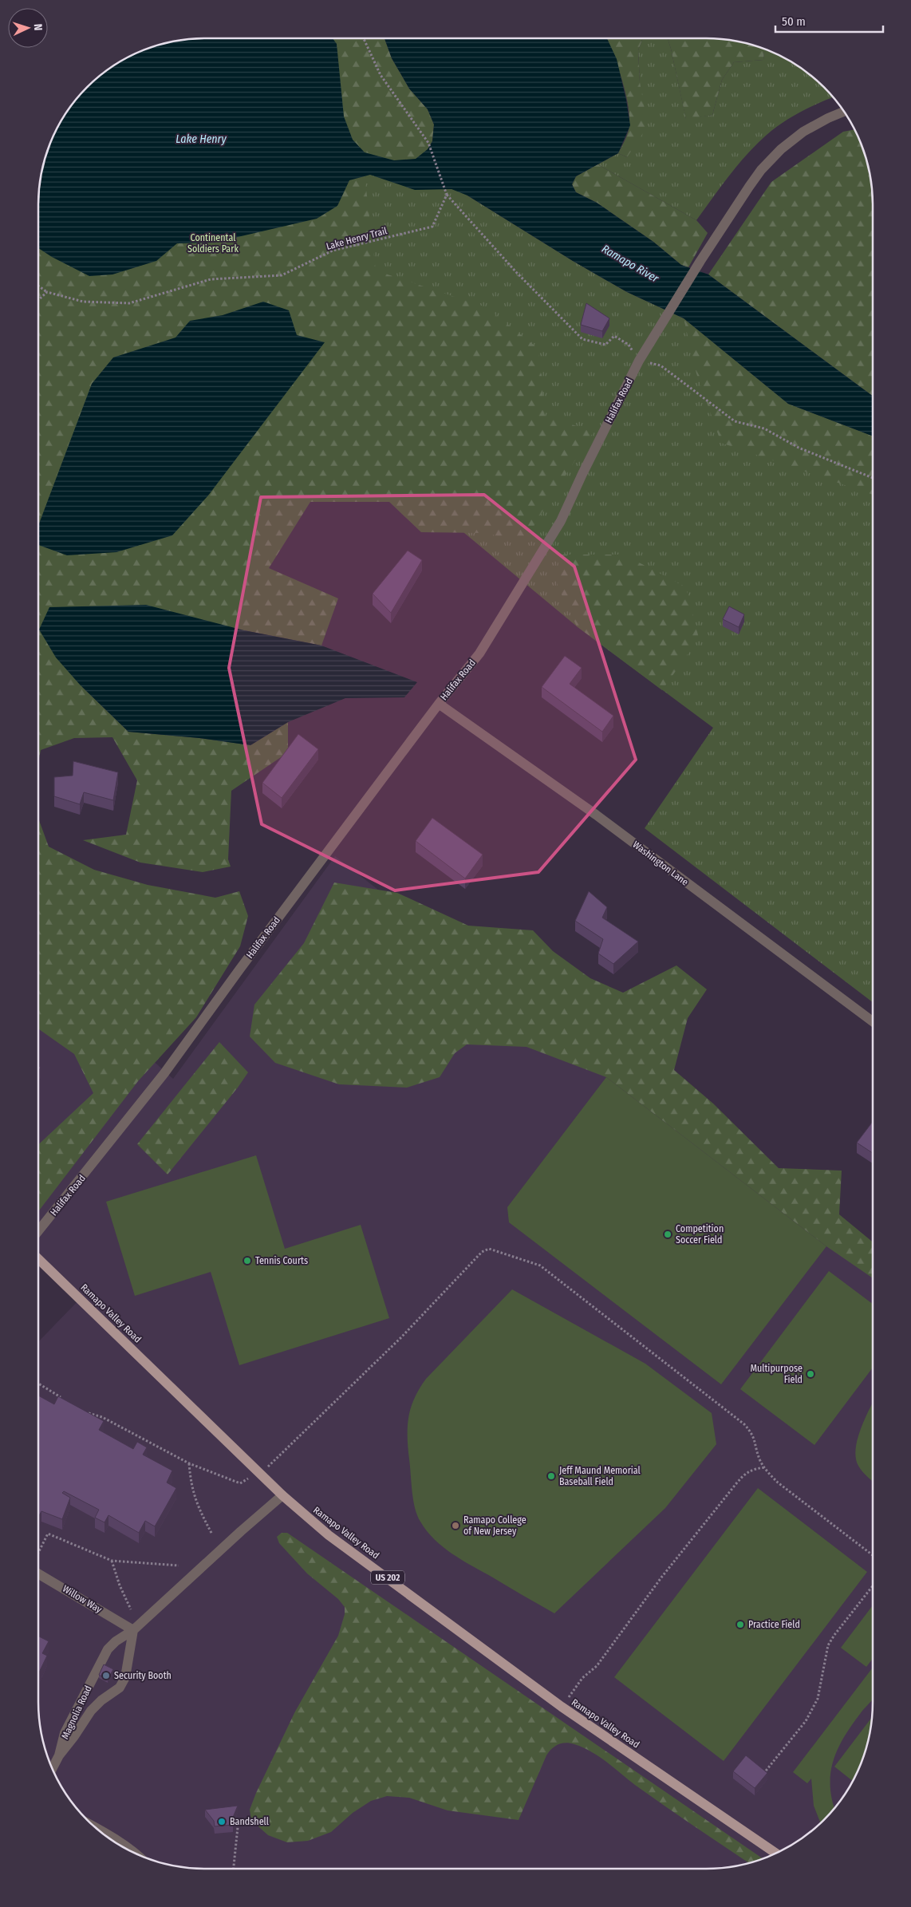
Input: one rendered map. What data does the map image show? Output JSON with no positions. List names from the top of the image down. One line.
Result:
{"streets":{"main road":["Ramapo Valley Road","US 202"],"street":["Halifax Road","Washington Lane","Willow Way","Magnolia Road"],"path":["Lake Henry Trail"]},"crossings":[["Halifax Road","Washington Lane"],["Ramapo Valley Road","Magnolia Road"],["Willow Way","Magnolia Road"]],"water":["Lake Henry","Ramapo River"],"parks":["Continental Soldiers Park"],"places":["Competition Soccer Field","Tennis Courts","Multipurpose Field","Jeff Maund Memorial Baseball Field","Ramapo College of New Jersey","Practice Field","Security Booth","Bandshell"],"scale_bar":"50 m","north":"right"}
